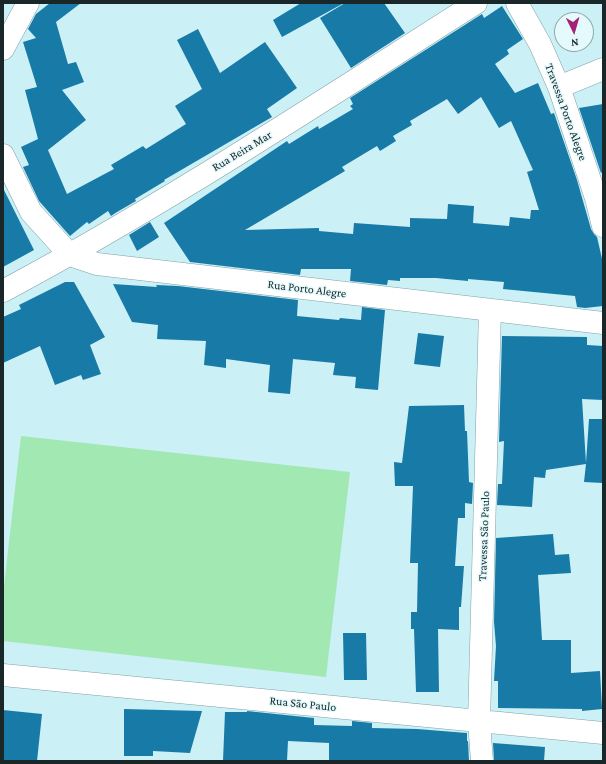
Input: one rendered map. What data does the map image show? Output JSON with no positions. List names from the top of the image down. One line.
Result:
{"streets":{"street":["Travessa Porto Alegre","Rua Beira Mar","Rua Porto Alegre","Travessa São Paulo","Rua São Paulo"]},"crossings":[["Rua Beira Mar","Rua Porto Alegre"],["Rua Porto Alegre","Travessa São Paulo"],["Travessa São Paulo","Rua São Paulo"]],"north":"bottom"}
